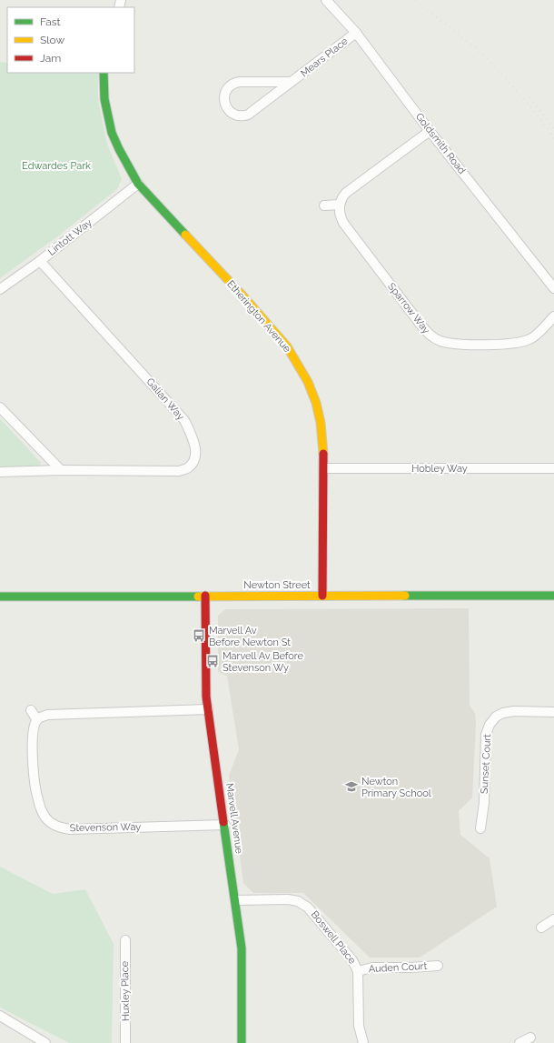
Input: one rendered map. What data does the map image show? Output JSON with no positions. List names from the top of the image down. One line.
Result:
{"streets":{"street":["Mears Place","Goldsmith Road","Lintott Way","Sparrow Way","Etherington Avenue","Galian Way","Hobley Way","Newton Street","Sunset Court","Marvell Avenue","Stevenson Way","Boswell Place","Auden Court","Huxley Place"]},"crossings":[["Mears Place","Goldsmith Road"],["Lintott Way","Etherington Avenue"],["Lintott Way","Galian Way"],["Etherington Avenue","Hobley Way"],["Etherington Avenue","Newton Street"],["Newton Street","Marvell Avenue"],["Marvell Avenue","Stevenson Way"],["Marvell Avenue","Boswell Place"],["Boswell Place","Auden Court"]],"parks":["Edwardes Park"],"places":{"bus stop":["Marvell Av Before Newton St","Marvell Av Before Stevenson Wy"],"school or university":["Newton Primary School"]},"legend":["Fast","Slow","Jam"]}
